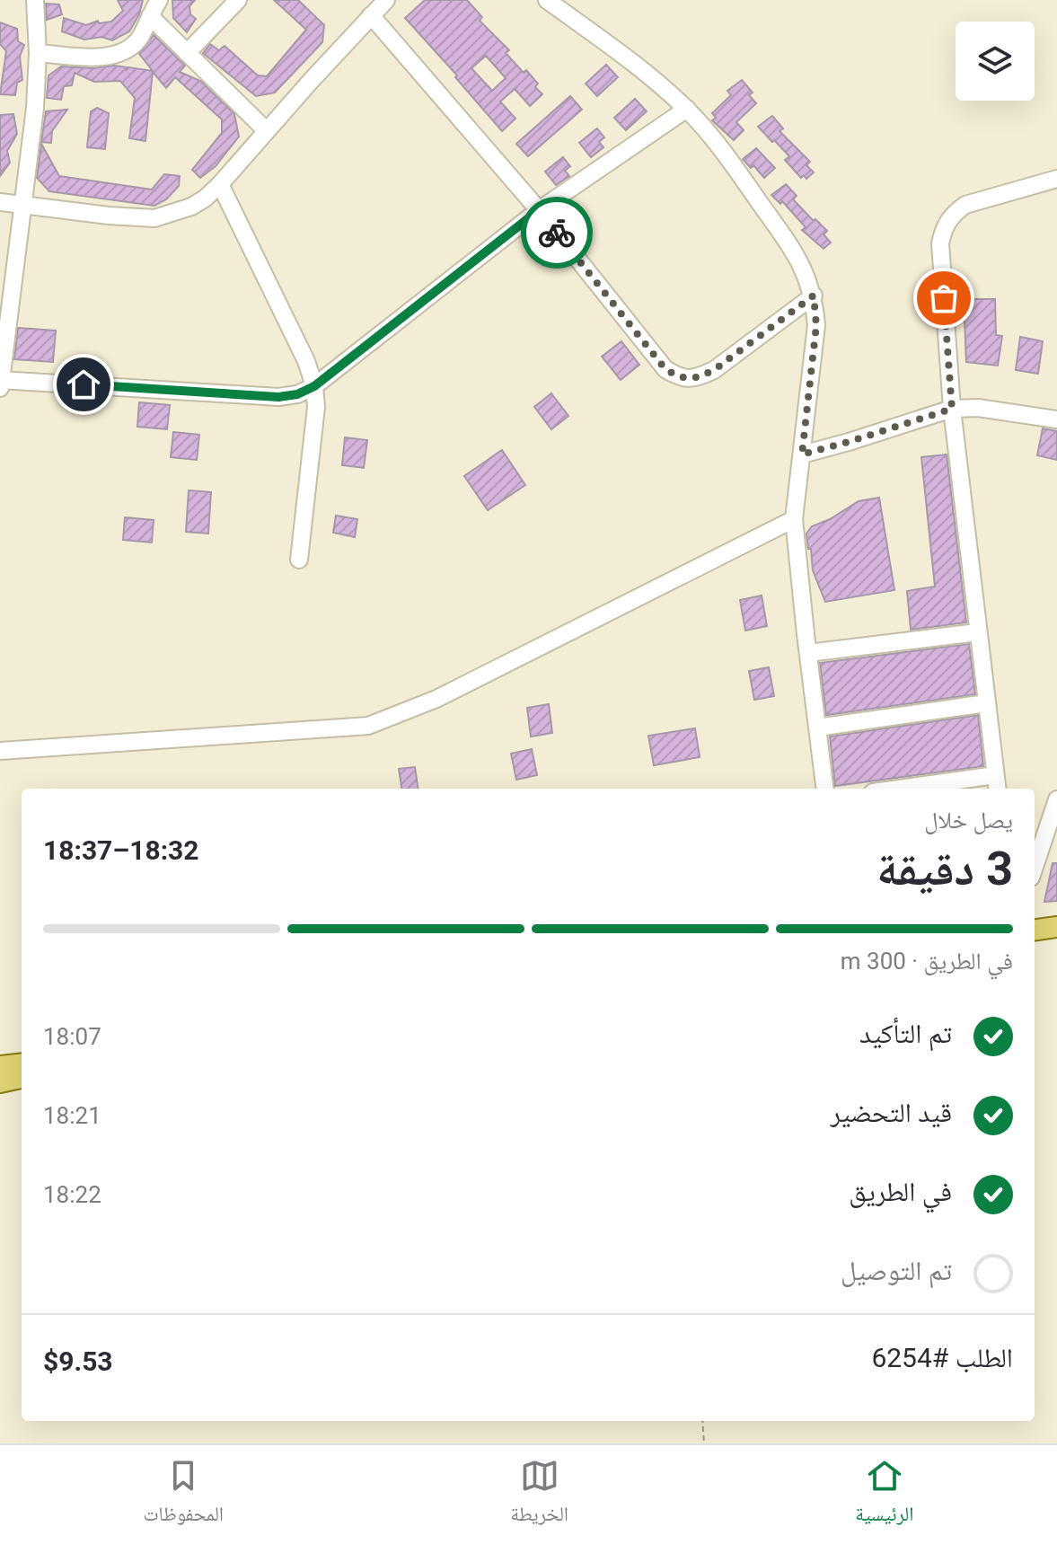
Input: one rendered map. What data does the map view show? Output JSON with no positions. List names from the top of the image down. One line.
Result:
{"page":{"heading":["3 دقيقة","يصل خلال","18:32–18:37"],"panel":["الطلب #6254","$9.53"],"bar":"في الطريق · 300 m","list":[["تم التأكيد","18:07"],["قيد التحضير","18:21"],["في الطريق","18:22"],"تم التوصيل"],"tabs":["الرئيسية","الخريطة","المحفوظات"]}}
